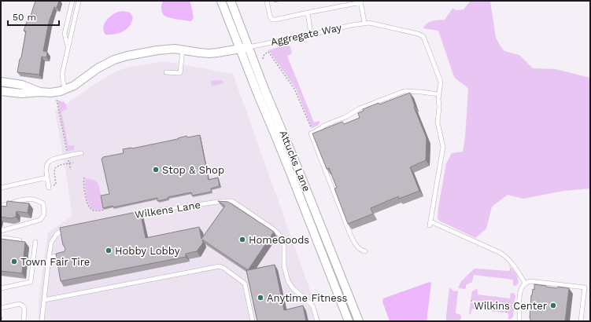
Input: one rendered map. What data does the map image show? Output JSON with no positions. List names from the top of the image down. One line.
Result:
{"streets":{"street":["Attucks Lane"],"lane":["Aggregate Way","Wilkens Lane"]},"crossings":[["Aggregate Way","Attucks Lane"]],"places":["Stop & Shop","HomeGoods","Hobby Lobby","Town Fair Tire","Anytime Fitness","Wilkins Center"],"scale_bar":"50 m"}
